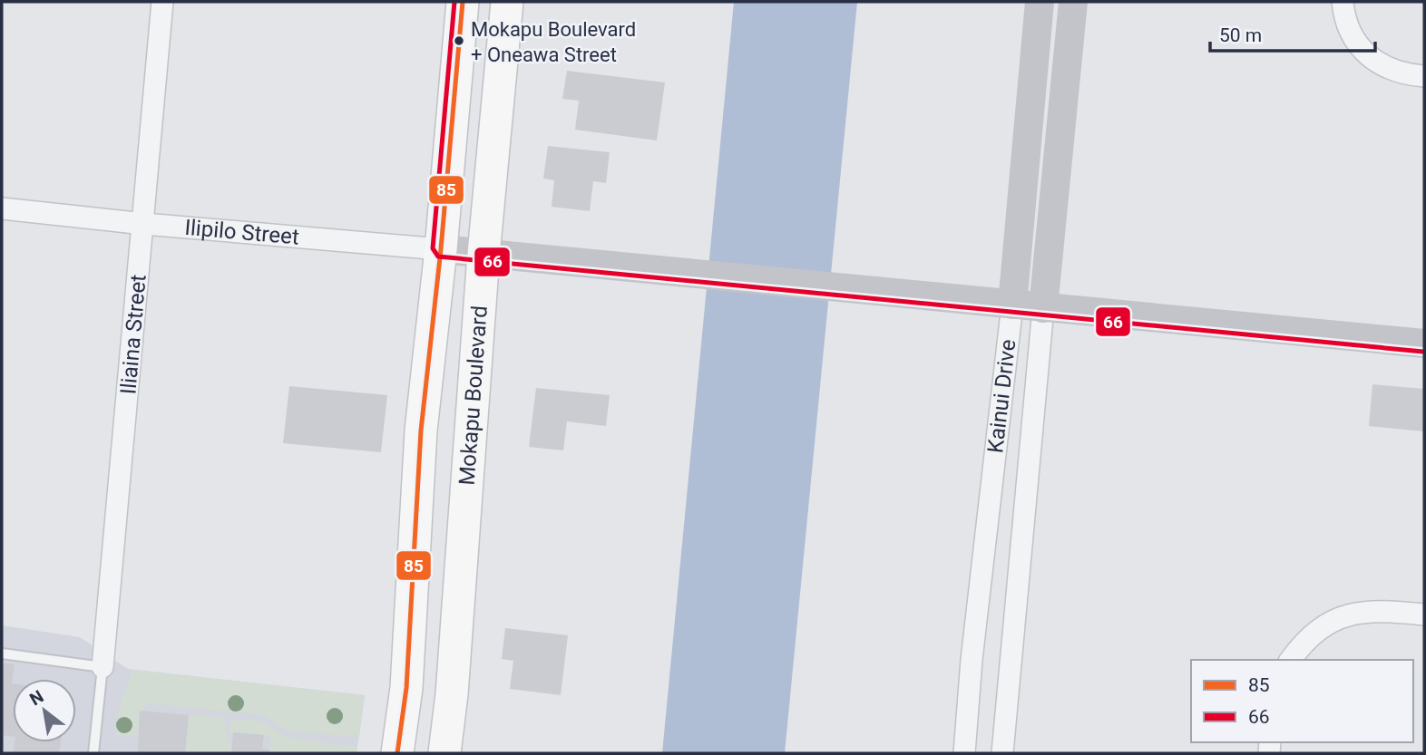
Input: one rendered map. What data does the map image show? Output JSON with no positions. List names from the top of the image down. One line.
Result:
{"streets":{"main road":["Ilipilo Street","Mokapu Boulevard","Kainui Drive"],"street":["Iliaina Street"]},"crossings":[["Ilipilo Street","Iliaina Street"],["Ilipilo Street","Mokapu Boulevard"],["Ilipilo Street","Kainui Drive"]],"places":["Mokapu Boulevard + Oneawa Street"],"lines":["transit line 85","transit line 66"],"legend":["85","66"],"scale_bar":"50 m","north":"top left"}
